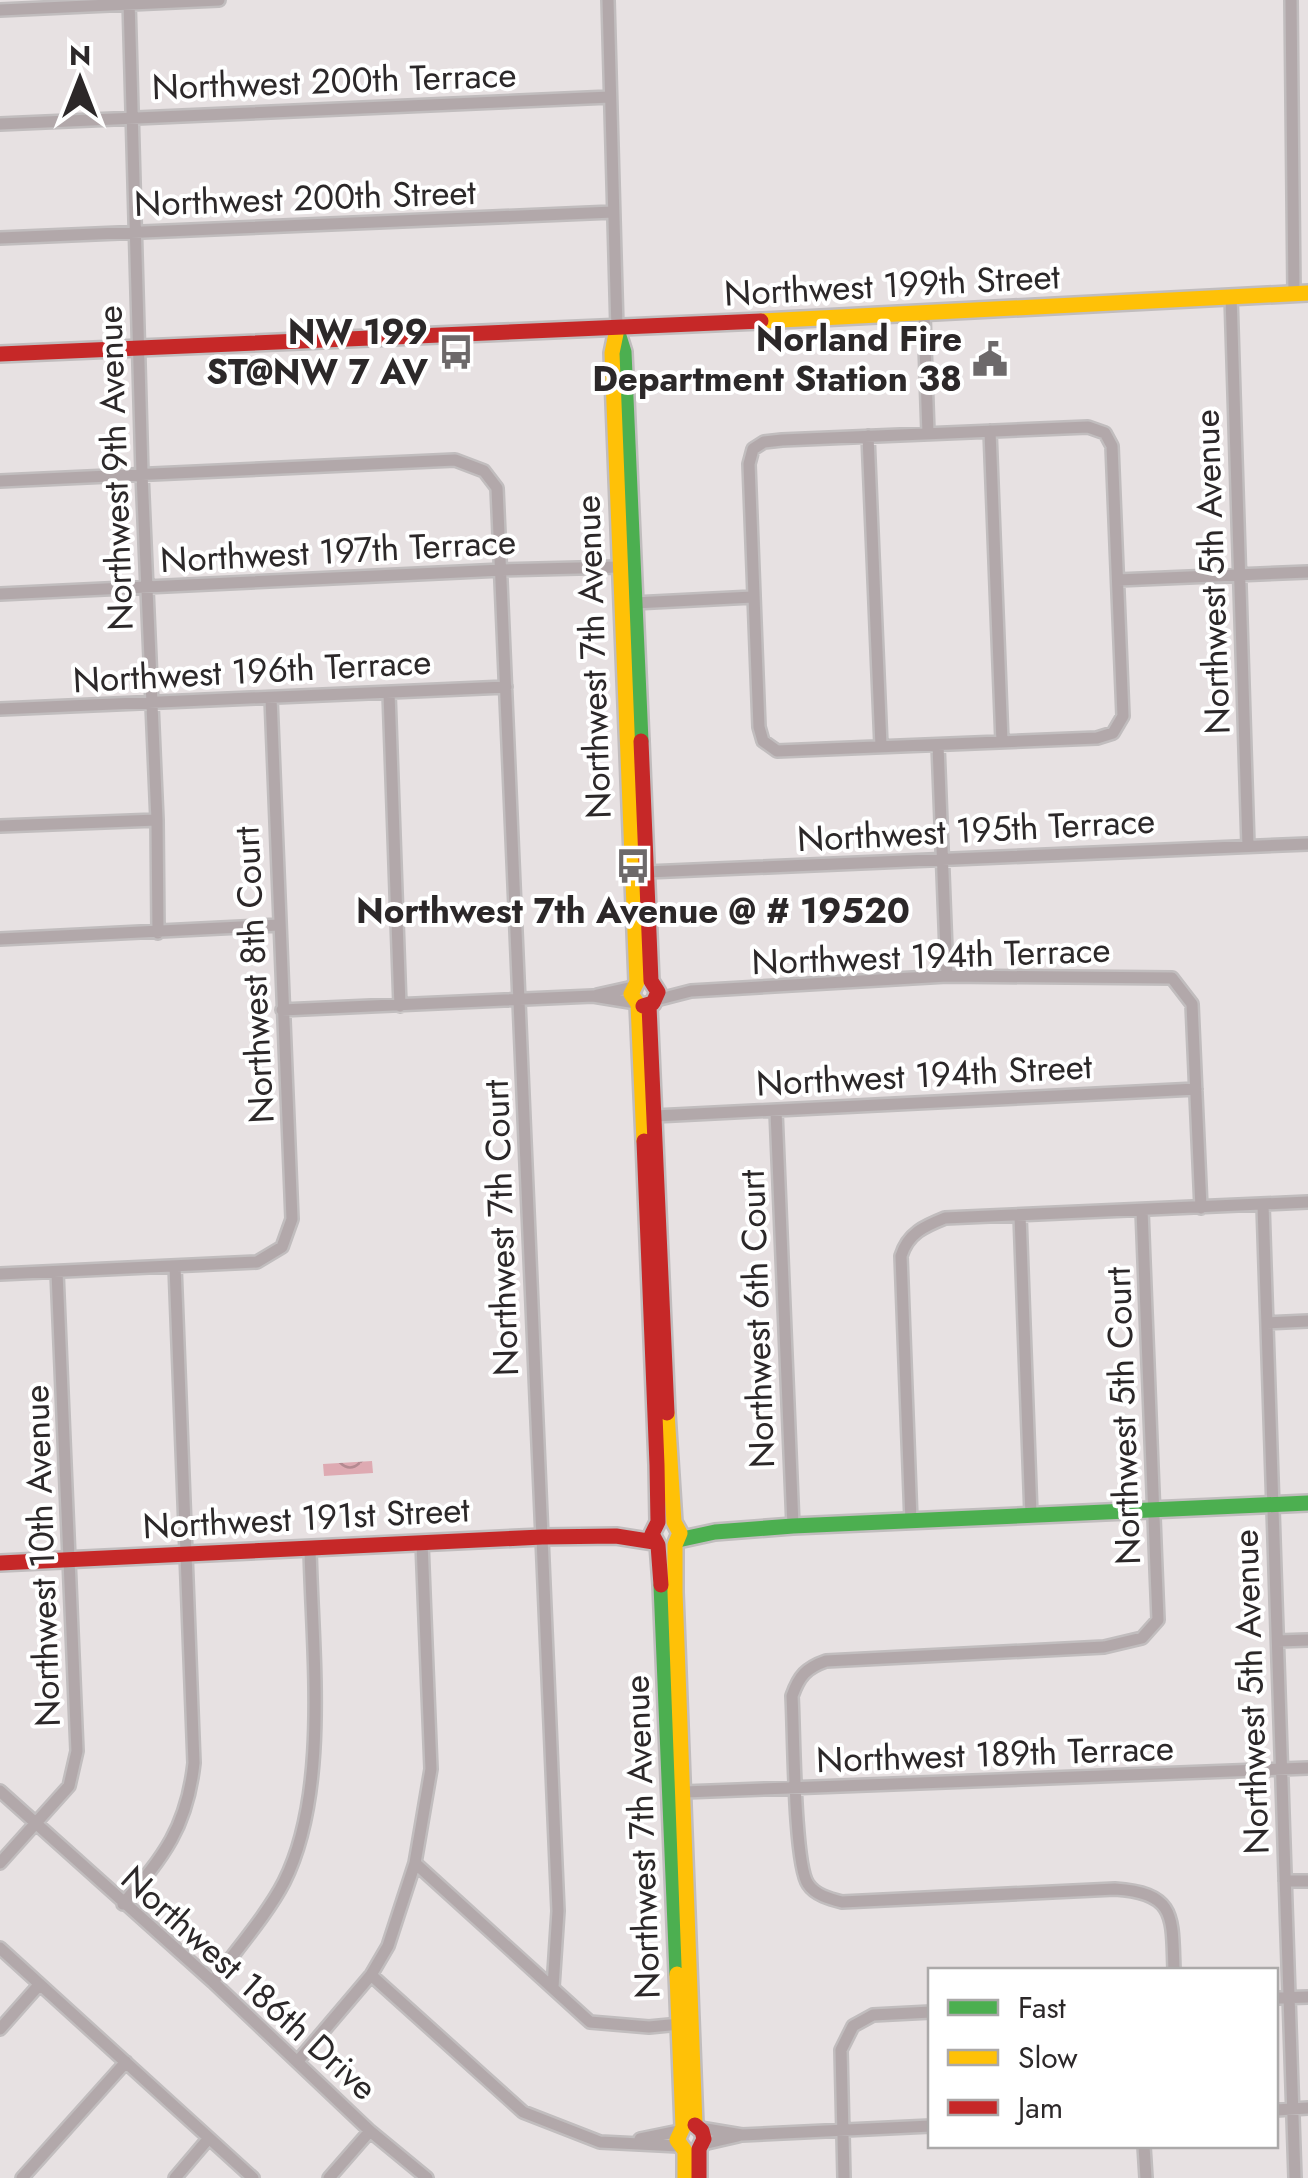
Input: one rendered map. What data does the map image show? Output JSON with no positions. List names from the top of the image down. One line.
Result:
{"streets":{"street":["Northwest 200th Terrace","Northwest 200th Street","Northwest 199th Street","Northwest 9th Avenue","Northwest 197th Terrace","Northwest 5th Avenue","Northwest 7th Avenue","Northwest 196th Terrace","Northwest 195th Terrace","Northwest 194th Terrace","Northwest 8th Court","Northwest 194th Street","Northwest 7th Court","Northwest 6th Court","Northwest 5th Court","Northwest 191st Street","Northwest 10th Avenue","Northwest 189th Terrace","Northwest 186th Drive"]},"crossings":[["Northwest 200th Terrace","Northwest 9th Avenue"],["Northwest 200th Terrace","Northwest 7th Avenue"],["Northwest 200th Street","Northwest 9th Avenue"],["Northwest 200th Street","Northwest 7th Avenue"],["Northwest 199th Street","Northwest 9th Avenue"],["Northwest 199th Street","Northwest 5th Avenue"],["Northwest 199th Street","Northwest 7th Avenue"],["Northwest 9th Avenue","Northwest 197th Terrace"],["Northwest 9th Avenue","Northwest 196th Terrace"],["Northwest 9th Avenue","Northwest 7th Court"],["Northwest 197th Terrace","Northwest 7th Avenue"],["Northwest 197th Terrace","Northwest 7th Court"],["Northwest 5th Avenue","Northwest 195th Terrace"],["Northwest 5th Avenue","Northwest 191st Street"],["Northwest 5th Avenue","Northwest 189th Terrace"],["Northwest 7th Avenue","Northwest 195th Terrace"],["Northwest 7th Avenue","Northwest 194th Terrace"],["Northwest 7th Avenue","Northwest 194th Street"],["Northwest 7th Avenue","Northwest 191st Street"],["Northwest 7th Avenue","Northwest 189th Terrace"],["Northwest 196th Terrace","Northwest 8th Court"],["Northwest 196th Terrace","Northwest 7th Court"],["Northwest 194th Terrace","Northwest 8th Court"],["Northwest 194th Terrace","Northwest 194th Street"],["Northwest 194th Terrace","Northwest 7th Court"],["Northwest 194th Street","Northwest 6th Court"],["Northwest 7th Court","Northwest 191st Street"],["Northwest 6th Court","Northwest 191st Street"],["Northwest 5th Court","Northwest 191st Street"],["Northwest 5th Court","Northwest 189th Terrace"],["Northwest 191st Street","Northwest 10th Avenue"],["Northwest 10th Avenue","Northwest 186th Drive"]],"places":{"bus stop":["NW 199 ST@NW 7 AV","Northwest 7th Avenue @ # 19520"],"public building":["Norland Fire Department Station 38"]},"legend":["Fast","Slow","Jam"],"north":"top"}
